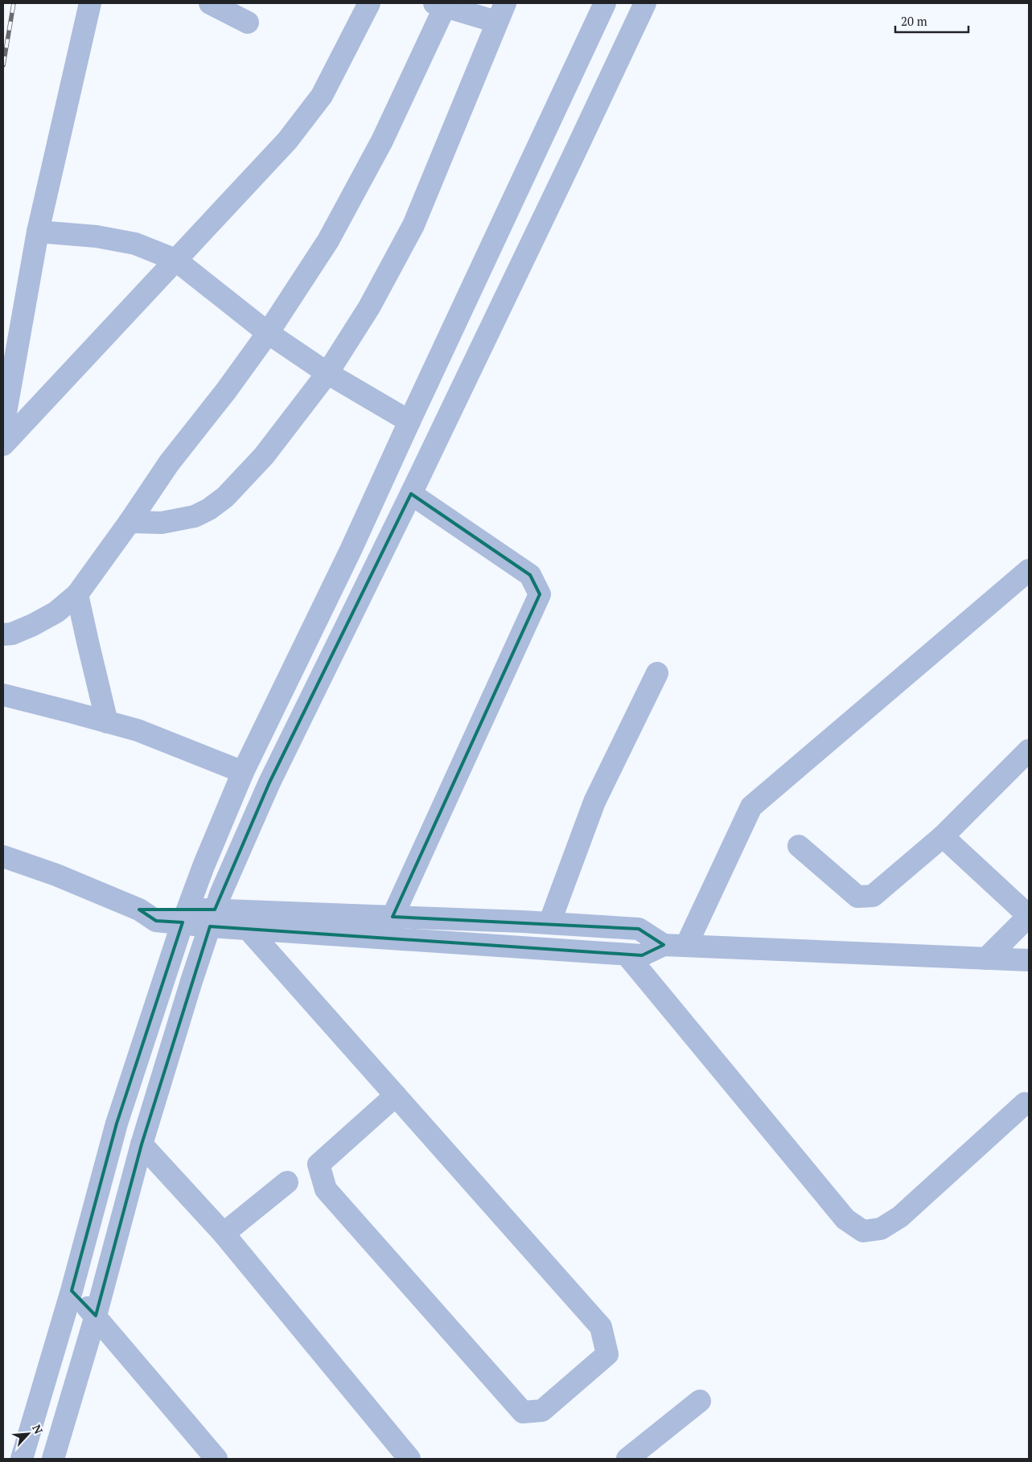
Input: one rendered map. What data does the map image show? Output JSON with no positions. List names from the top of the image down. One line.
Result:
{"scale_bar":"20 m","north":"top right"}
